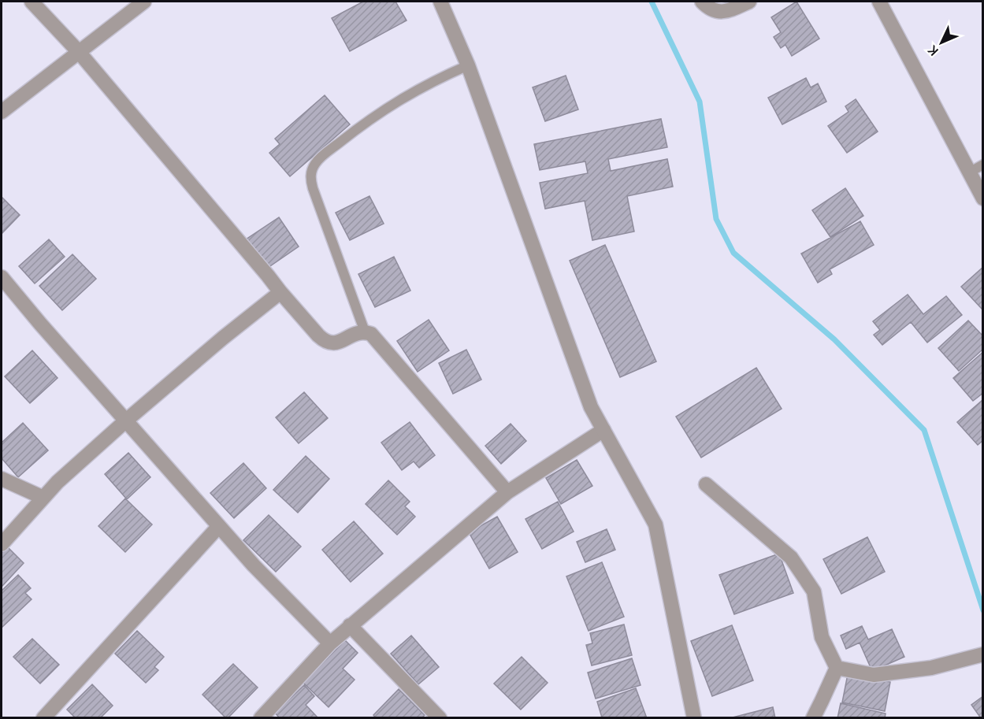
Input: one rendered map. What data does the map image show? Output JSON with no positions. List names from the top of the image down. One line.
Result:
{"north":"bottom left"}
